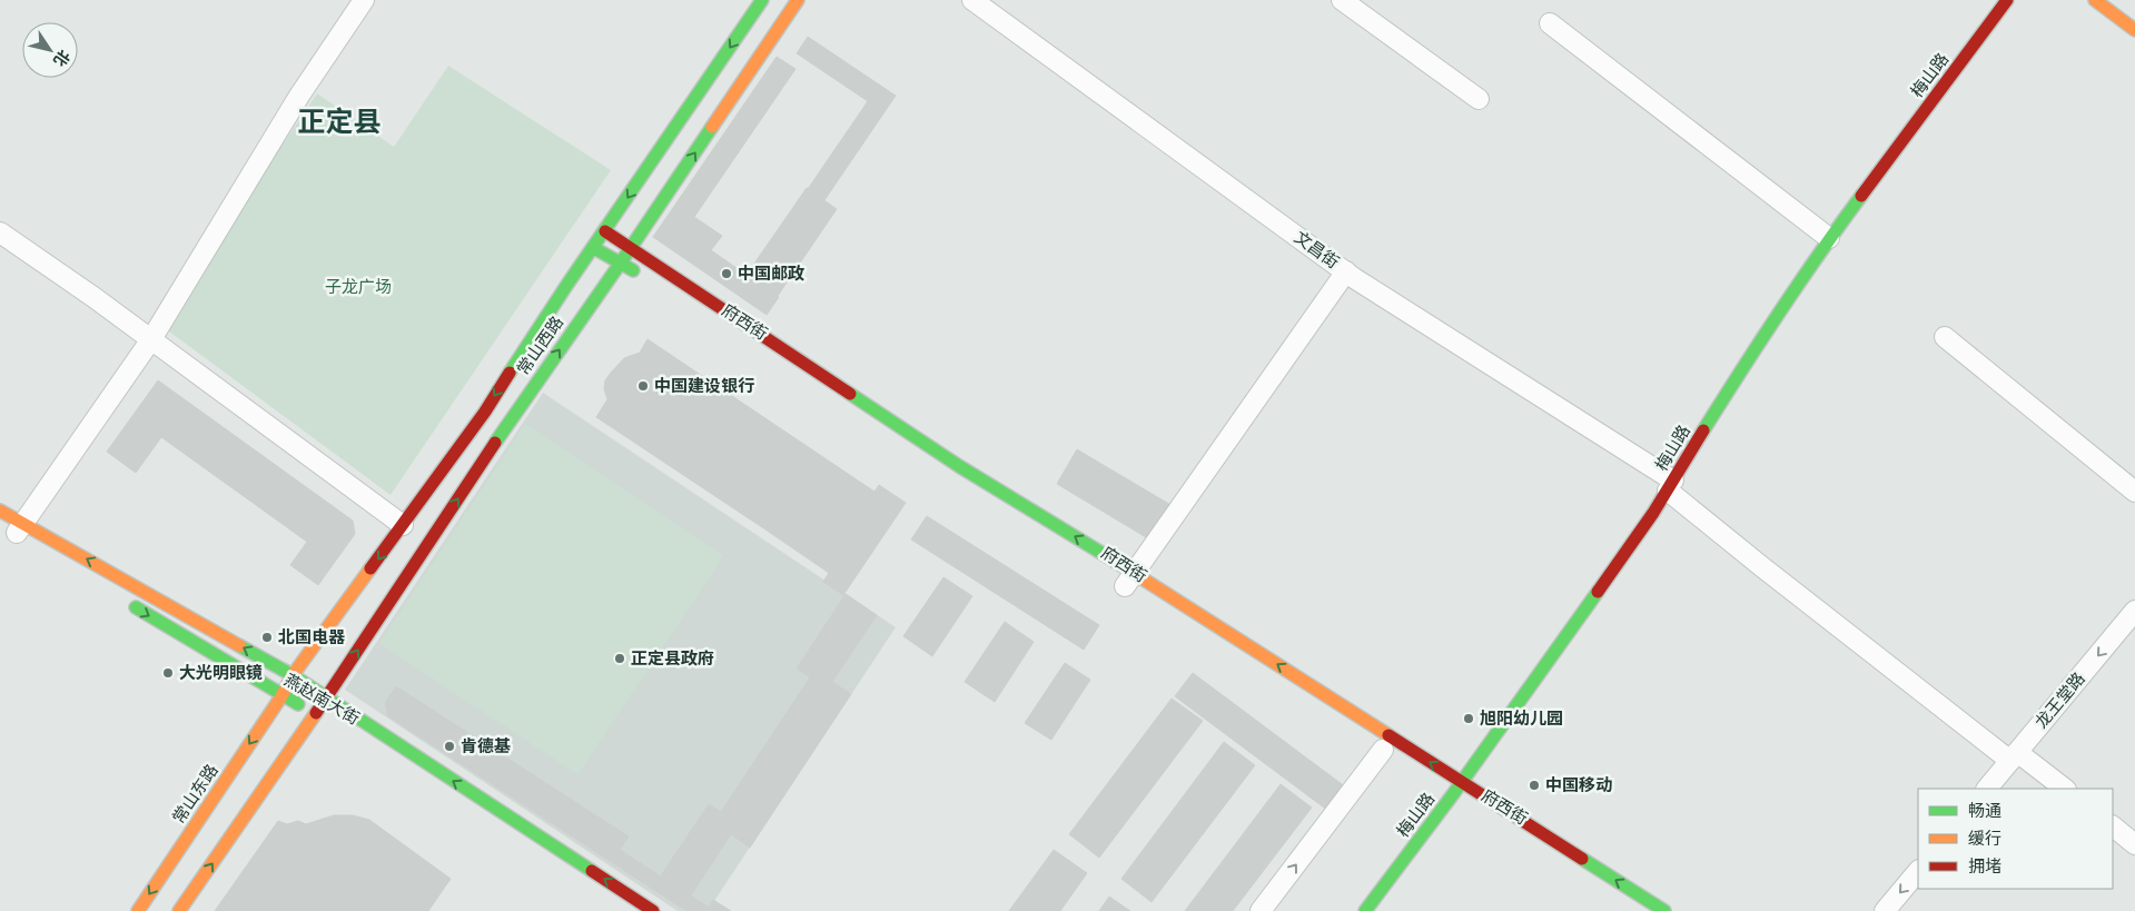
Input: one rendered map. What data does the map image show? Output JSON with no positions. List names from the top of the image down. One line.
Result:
{"streets":{"main road":["梅山路","常山西路","燕赵南大街","常山东路"],"street":["文昌街","龙王堂路"]},"crossings":[["梅山路","文昌街"],["文昌街","龙王堂路"],["常山西路","燕赵南大街"],["常山西路","常山东路"],["燕赵南大街","常山东路"]],"one_way":["龙王堂路"],"districts":["正定县"],"parks":["子龙广场"],"places":["中国邮政","中国建设银行","北国电器","正定县政府","大光明眼镜","旭阳幼儿园","肯德基","中国移动"],"legend":["畅通","缓行","拥堵"],"north":"bottom right"}
